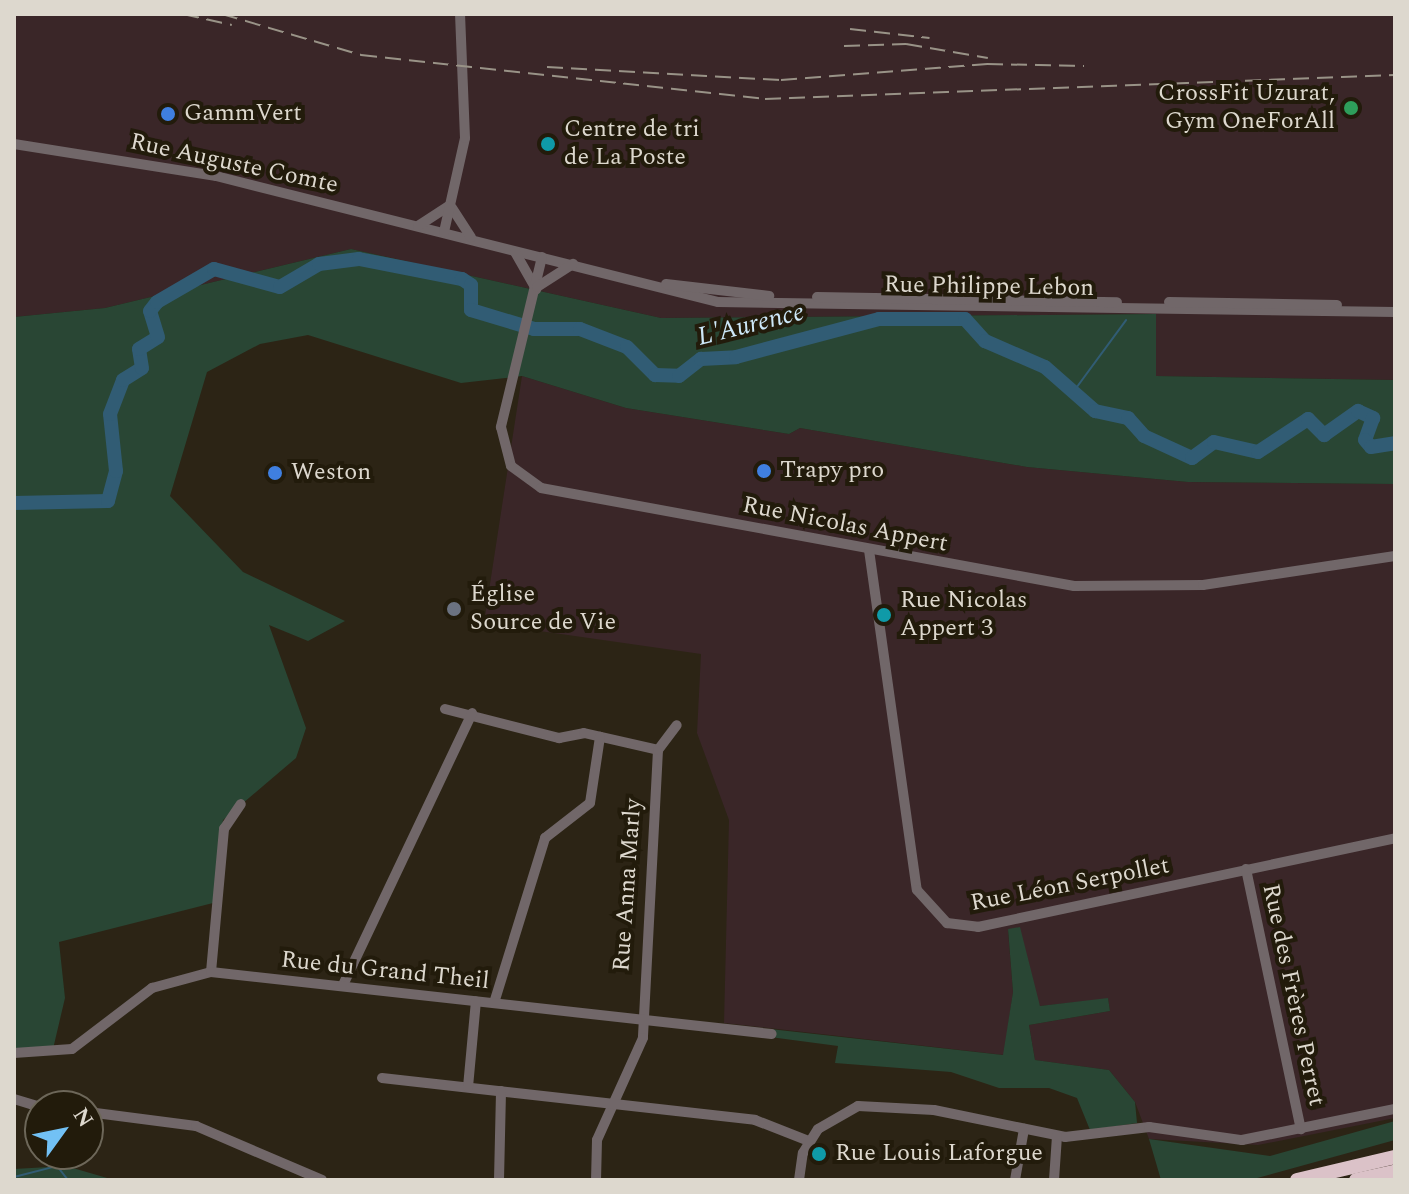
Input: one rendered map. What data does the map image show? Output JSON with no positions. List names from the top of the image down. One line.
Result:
{"streets":{"street":["Rue Auguste Comte","Rue Philippe Lebon","Rue Nicolas Appert","Rue Anna Marly","Rue Léon Serpollet","Rue du Grand Theil","Rue des Frères Perret"]},"crossings":[["Rue Auguste Comte","Rue Philippe Lebon"],["Rue Philippe Lebon","Rue Nicolas Appert"],["Rue Nicolas Appert","Rue Léon Serpollet"],["Rue Anna Marly","Rue du Grand Theil"],["Rue Léon Serpollet","Rue des Frères Perret"]],"water":["L'Aurence"],"places":["CrossFit Uzurat, Gym OneForAll","GammVert","Centre de tri de La Poste","Trapy pro","Weston","Église Source de Vie","Rue Nicolas Appert 3","Rue Louis Laforgue"],"north":"top right"}
